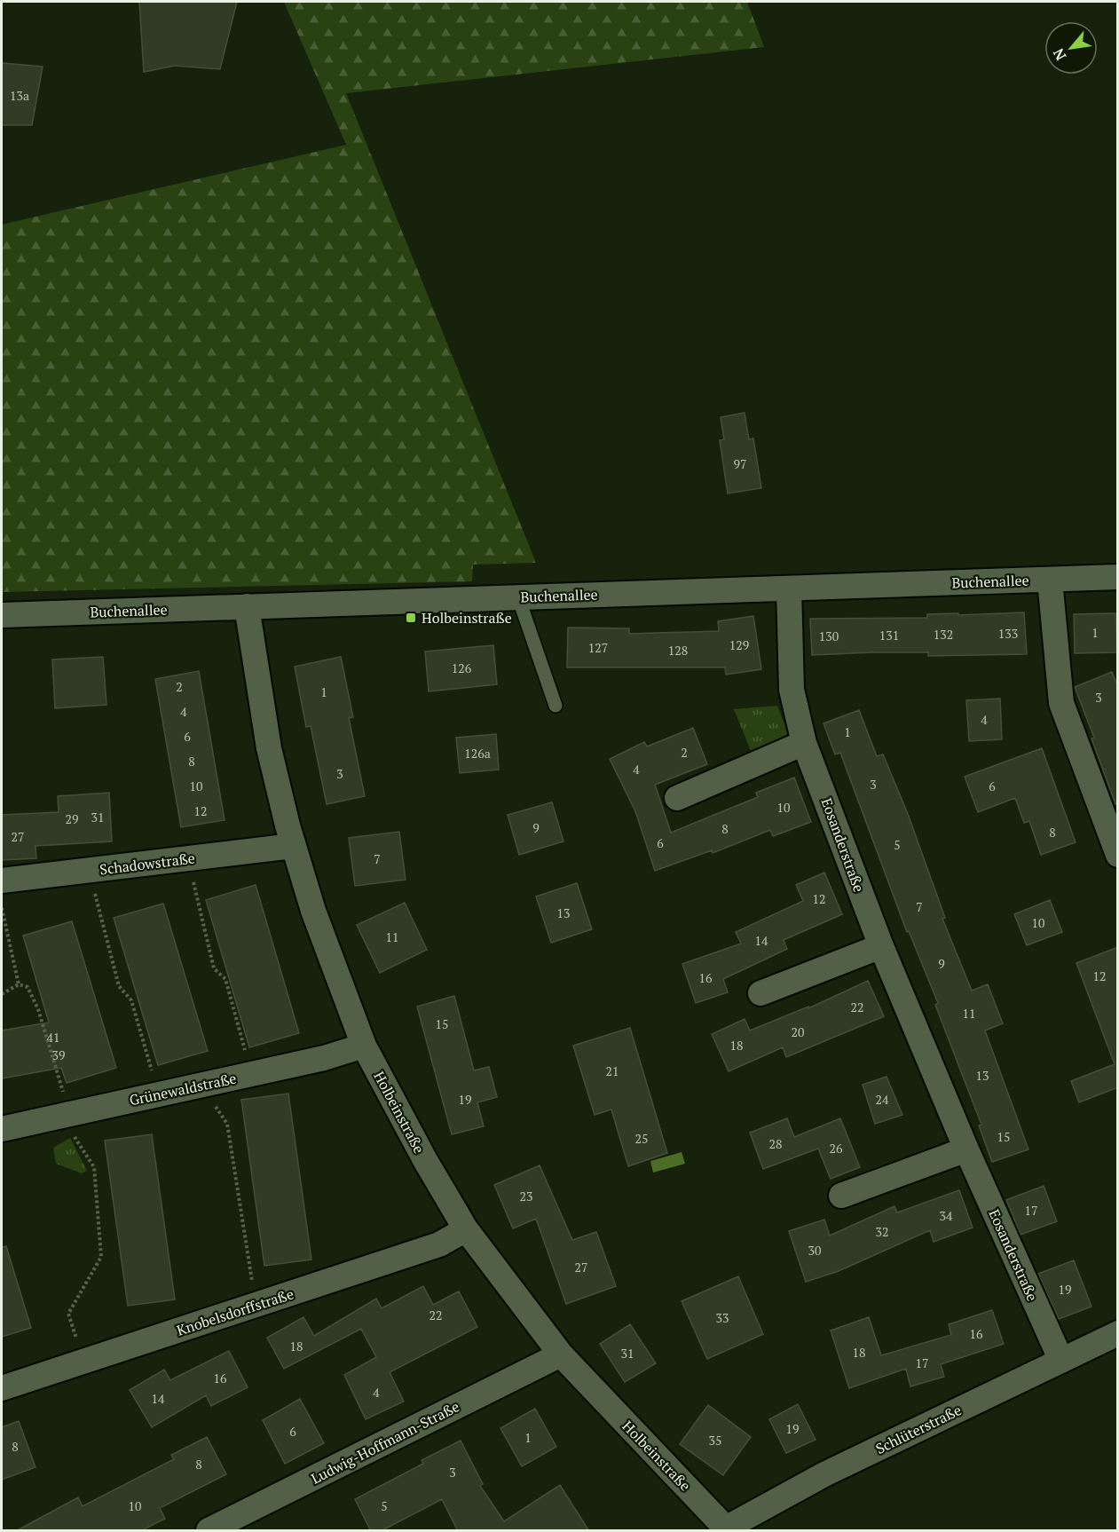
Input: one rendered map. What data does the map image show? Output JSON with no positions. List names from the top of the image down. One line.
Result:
{"streets":{"street":["Buchenallee","Eosanderstraße","Schadowstraße","Grünewaldstraße","Holbeinstraße","Knobelsdorffstraße","Schlüterstraße","Ludwig-Hoffmann-Straße"]},"crossings":[["Buchenallee","Eosanderstraße"],["Buchenallee","Holbeinstraße"],["Eosanderstraße","Schlüterstraße"],["Schadowstraße","Holbeinstraße"],["Grünewaldstraße","Holbeinstraße"],["Holbeinstraße","Knobelsdorffstraße"],["Holbeinstraße","Schlüterstraße"],["Holbeinstraße","Ludwig-Hoffmann-Straße"]],"places":{"transit":["Holbeinstraße"]},"house_numbers":["13a","97","1","133","132","131","130","129","127","128","126","2","1","3","4","4","1","6","2","126a","8","4","3","3","10","6","10","12","31","29","9","8","8","27","6","5","7","12","7","13","10","11","14","9","12","16","22","11","15","20","41","18","39","21","13","19","24","15","25","28","26","23","17","34","32","30","27","19","22","33","16","18","18","31","17","16","4","14","19","6","1","35","8","8","3","10","5"],"north":"bottom left"}
